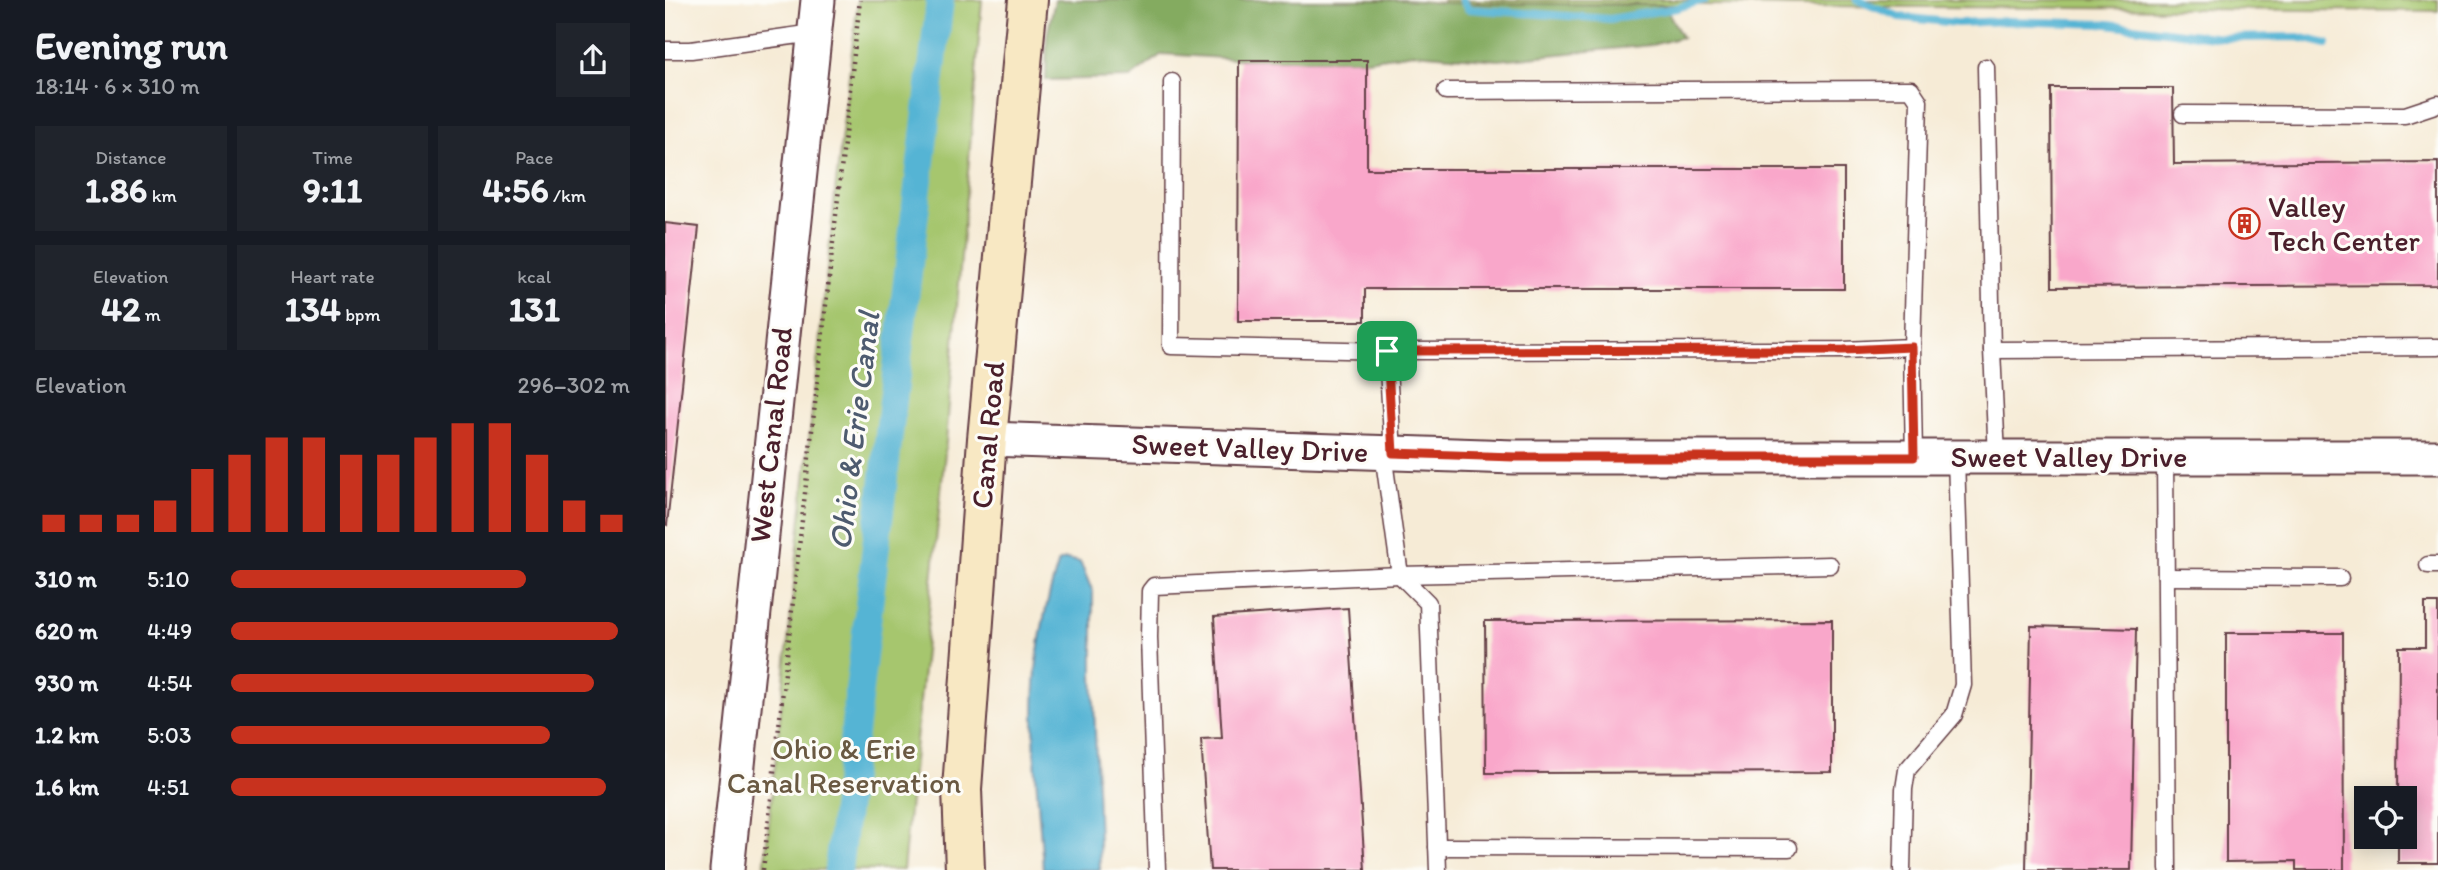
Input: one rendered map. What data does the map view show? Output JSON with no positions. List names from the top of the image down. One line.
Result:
{"streets":{"main road":["Canal Road"],"street":["West Canal Road","Sweet Valley Drive"]},"crossings":[["Canal Road","Sweet Valley Drive"]],"water":["Ohio & Erie Canal"],"parks":["Ohio & Erie Canal Reservation"],"places":{"building":["Valley Tech Center"]},"page":{"heading":["Evening run","18:14 · 6 × 310 m"],"stats":[["Distance","1.86 km"],["Time","9:11"],["Pace","4:56 /km"],["Elevation","42 m"],["Heart rate","134 bpm"],["kcal","131"]],"chart":["Elevation","296–302 m"],"list":[{"name":"310 m","note":"5:10"},{"name":"620 m","note":"4:49"},{"name":"930 m","note":"4:54"},{"name":"1.2 km","note":"5:03"},{"name":"1.6 km","note":"4:51"}]}}
